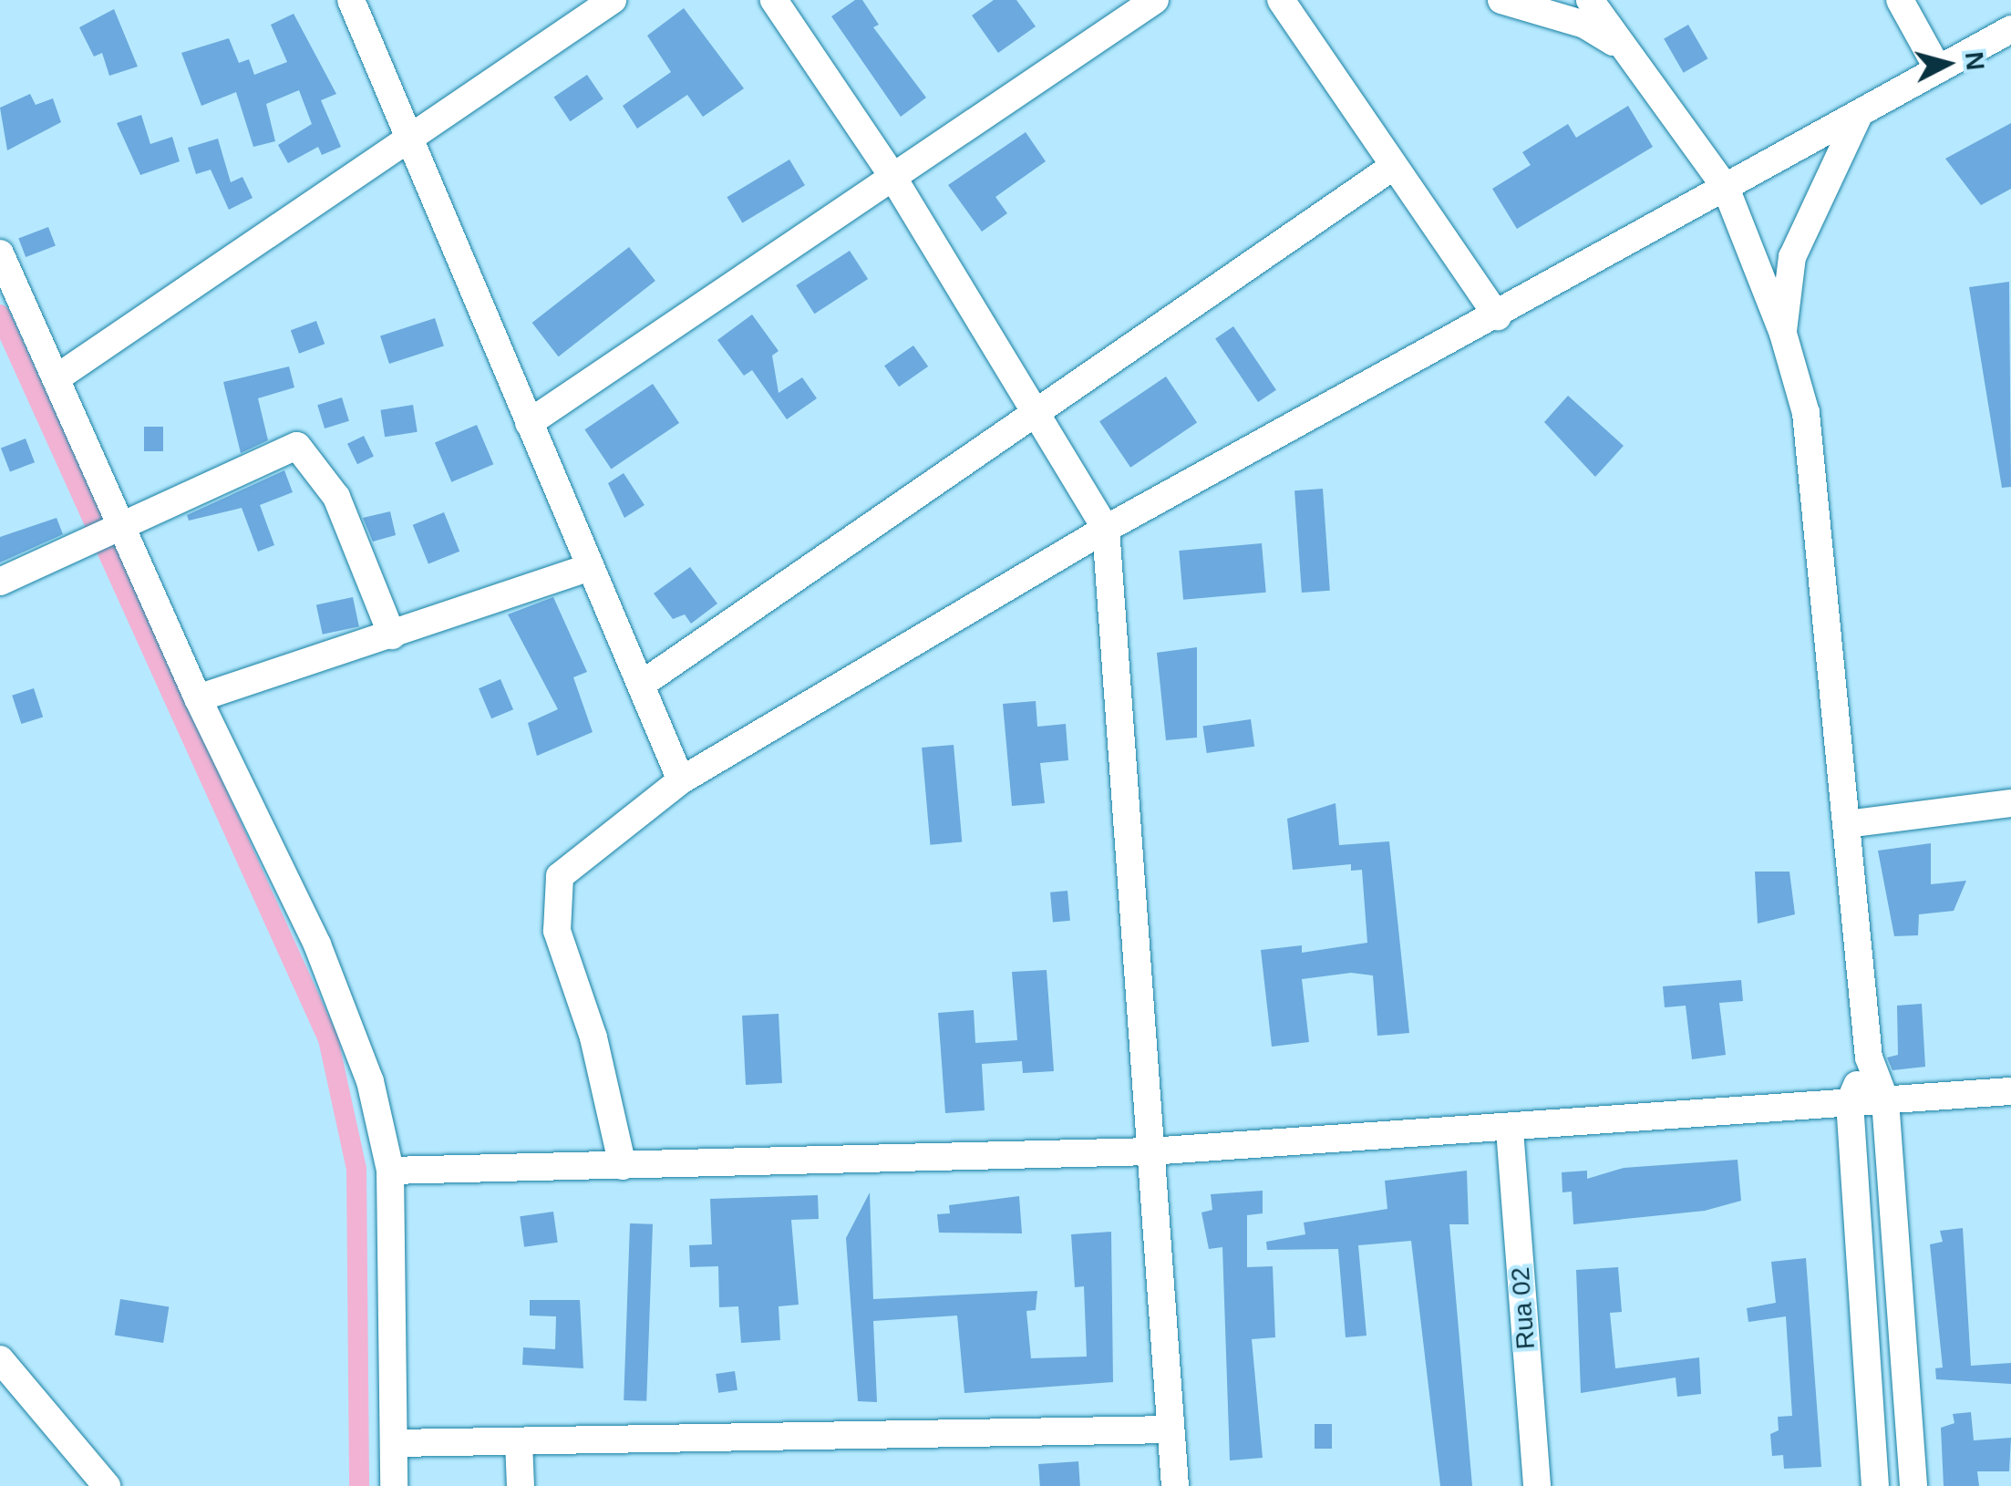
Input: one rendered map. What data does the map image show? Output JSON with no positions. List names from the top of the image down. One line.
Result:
{"streets":{"street":["Rua 02"]},"north":"right"}
